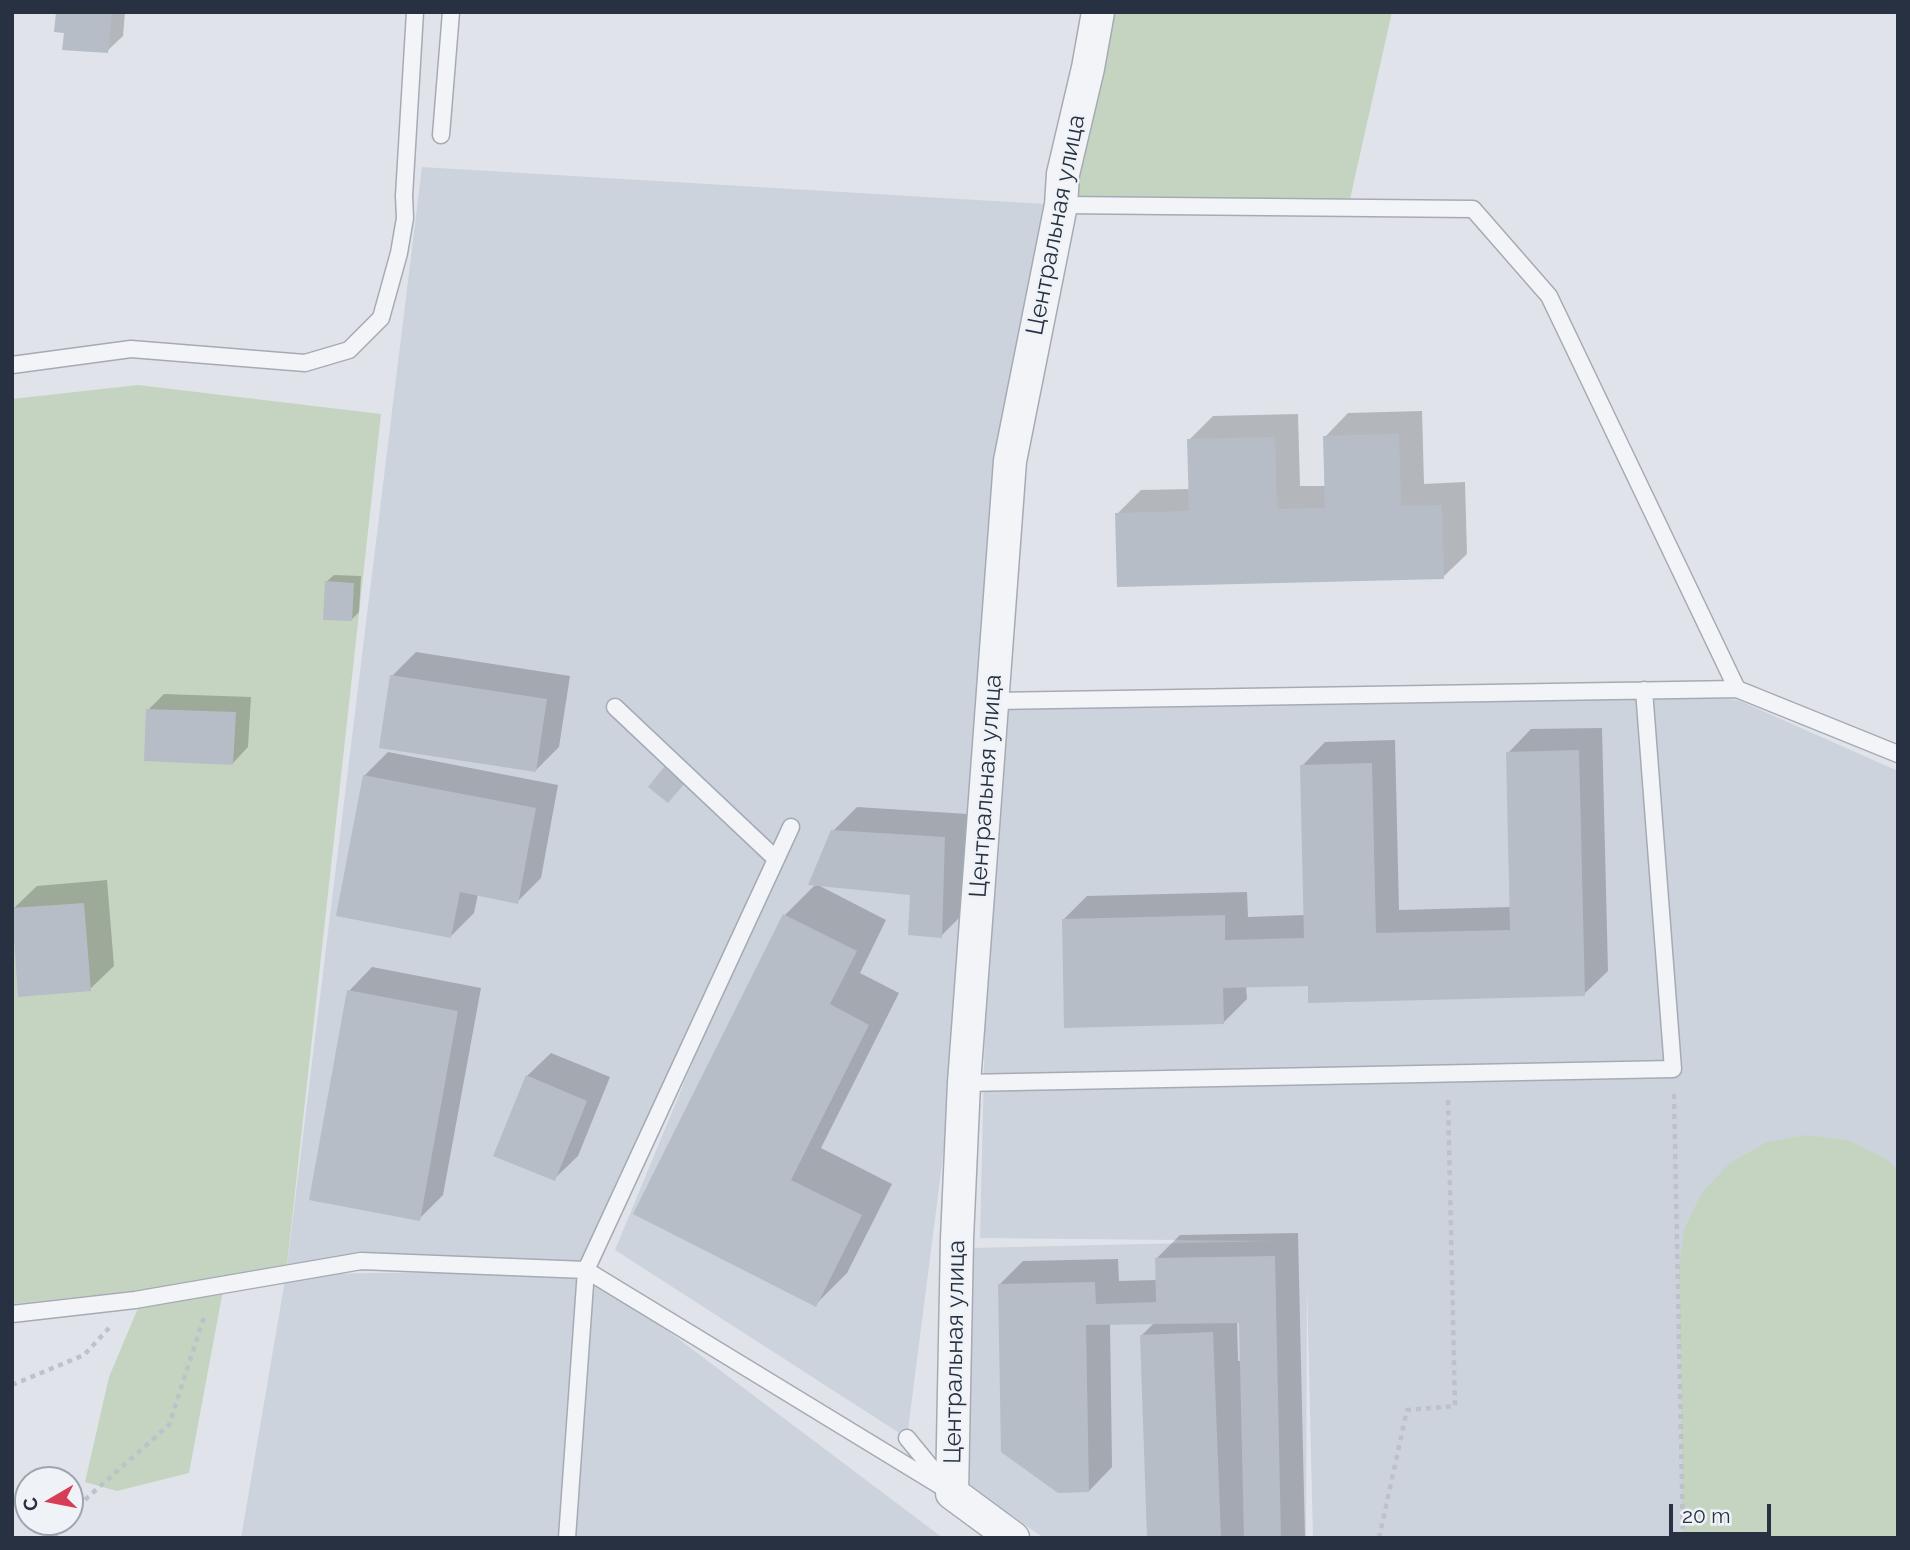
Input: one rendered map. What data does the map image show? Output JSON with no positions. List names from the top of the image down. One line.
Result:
{"streets":{"street":["Центральная улица"]},"scale_bar":"20 m","north":"left"}
